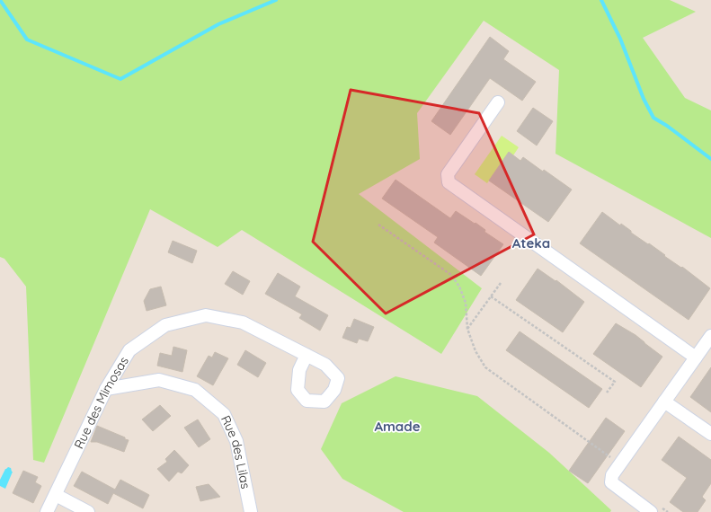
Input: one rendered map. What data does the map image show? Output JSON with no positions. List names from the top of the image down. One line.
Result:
{"streets":{"street":["Rue des Mimosas","Rue des Lilas"]},"crossings":[["Rue des Mimosas","Rue des Lilas"]],"districts":["Ateka","Amade"]}
